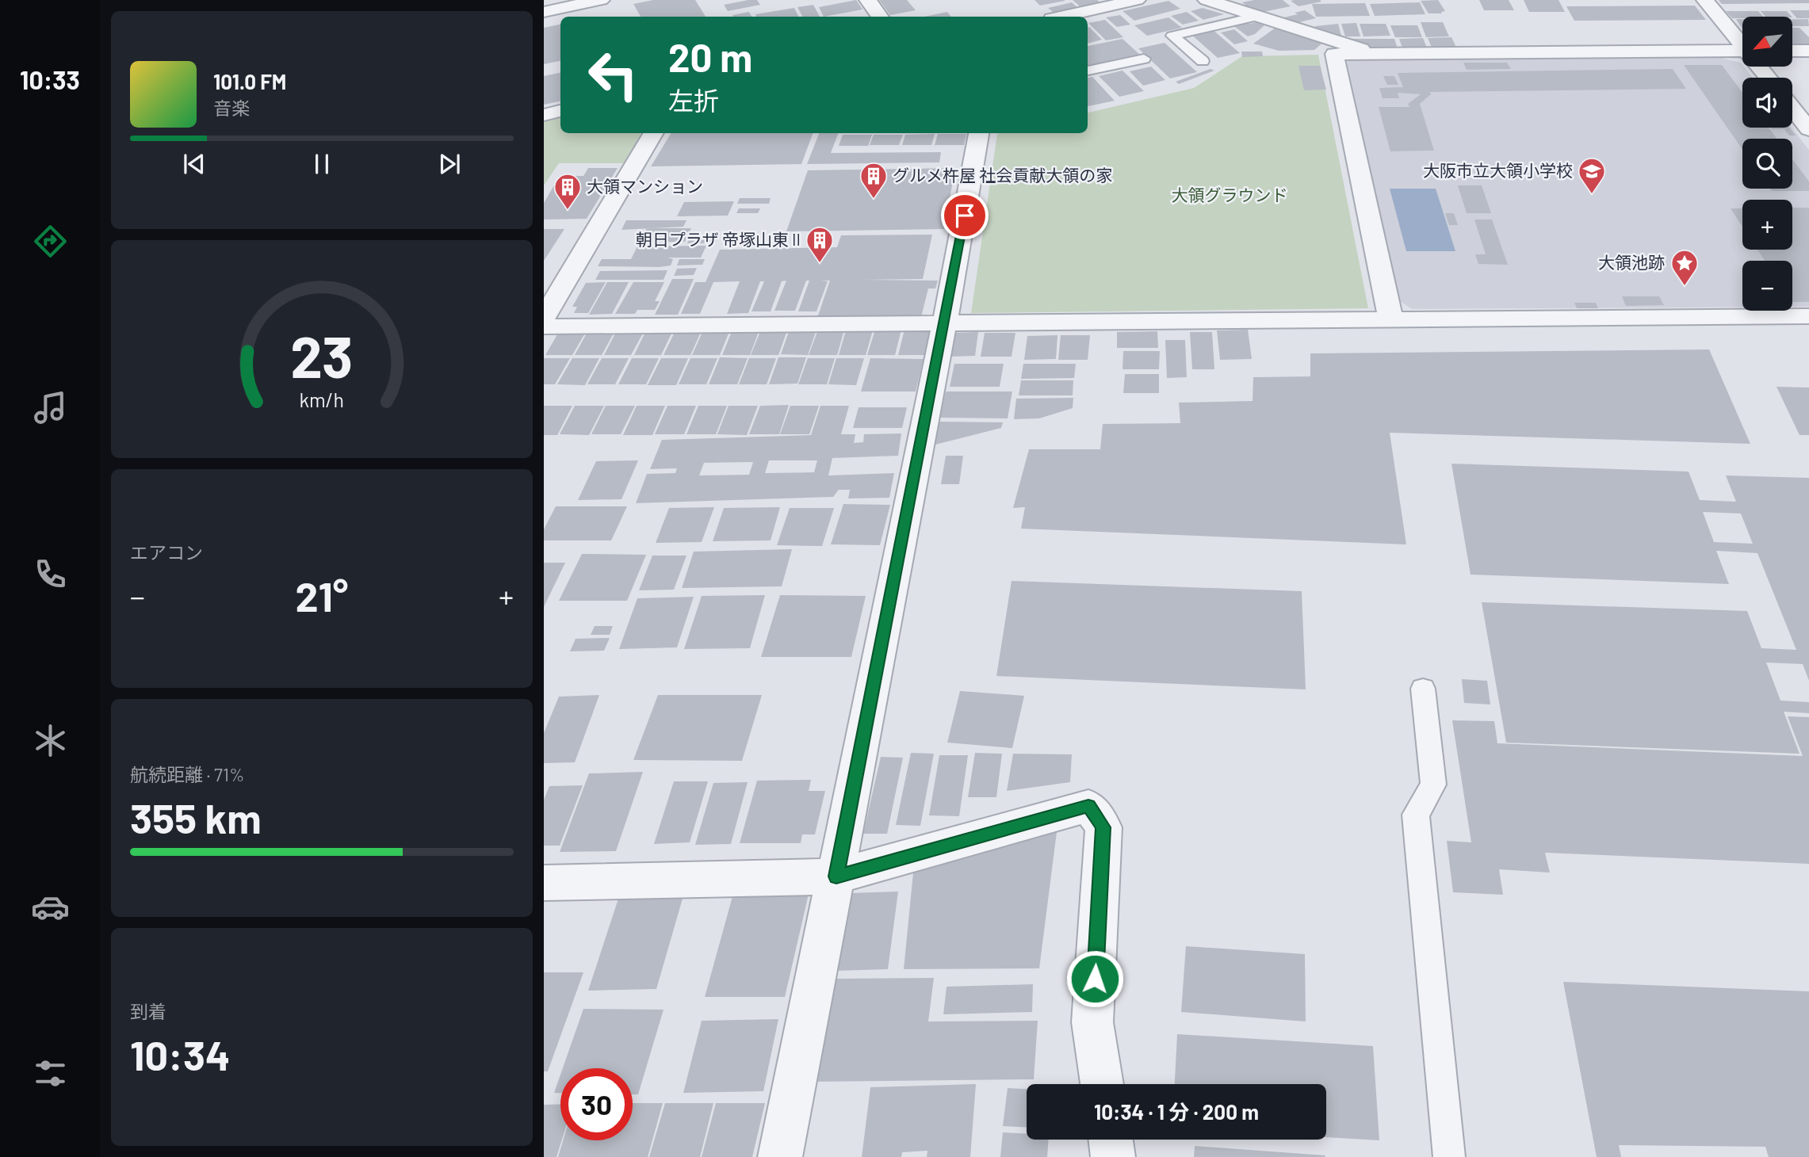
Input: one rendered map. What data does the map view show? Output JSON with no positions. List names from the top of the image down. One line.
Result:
{"parks":["大領グラウンド"],"places":{"school or university":["大阪市立大領小学校"],"building":["グルメ杵屋 社会貢献大領の家","大領マンション","朝日プラザ 帝塚山東 II"],"place":["大領池跡"]},"north":"bottom left","page":{"tabs":"10:33","map_buttons":["+","−"],"turn":["20 m","左折"],"song":["101.0 FM","音楽"],"tile":["エアコン",["航続距離 · 71%","355 km"],["到着","10:34"]],"heat":["−","21°","+"],"limit":"30","trip":"10:34 · 1 分 · 200 m","gauge":["23","km/h"]}}
